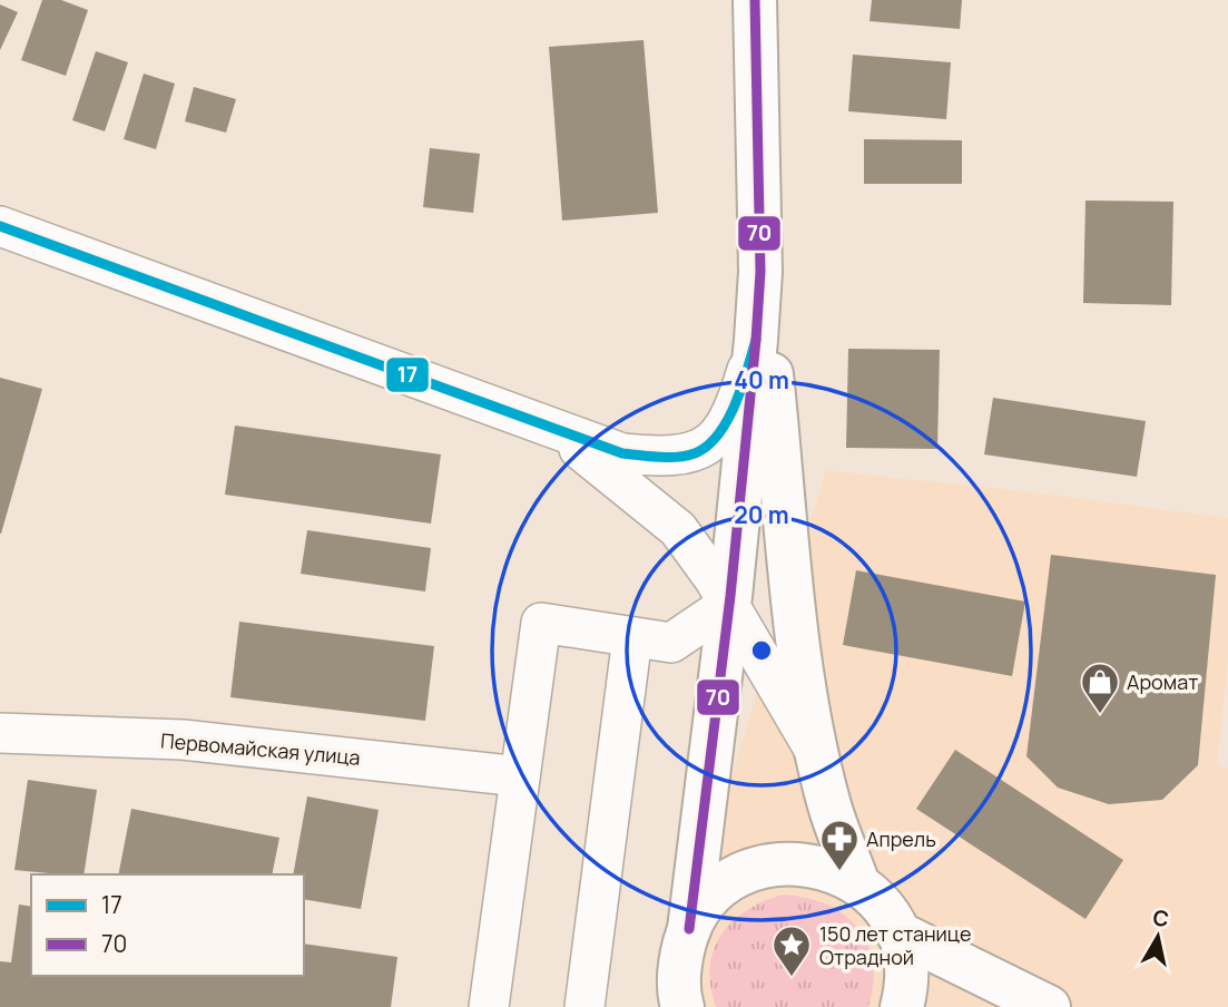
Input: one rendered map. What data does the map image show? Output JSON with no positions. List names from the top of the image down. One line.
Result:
{"streets":{"street":["Первомайская улица"]},"places":{"shop":["Аромат"],"pharmacy":["Апрель"],"place":["150 лет станице Отрадной"]},"lines":["transit line 70","transit line 17"],"legend":["17","70"],"north":"top","rings":["40 m","20 m"]}
